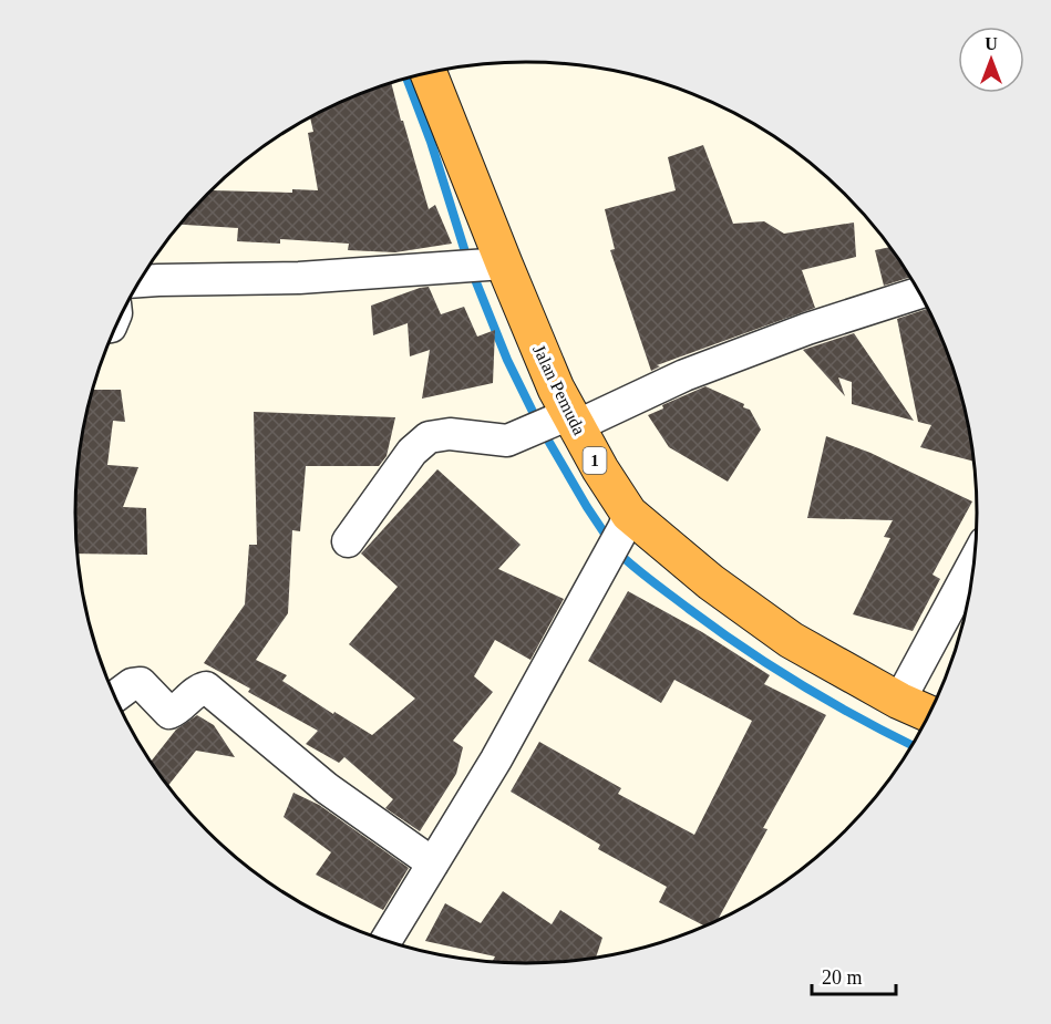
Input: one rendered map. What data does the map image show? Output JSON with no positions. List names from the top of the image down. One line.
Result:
{"streets":{"highway":["Jalan Pemuda","1"]},"scale_bar":"20 m","north":"top"}
